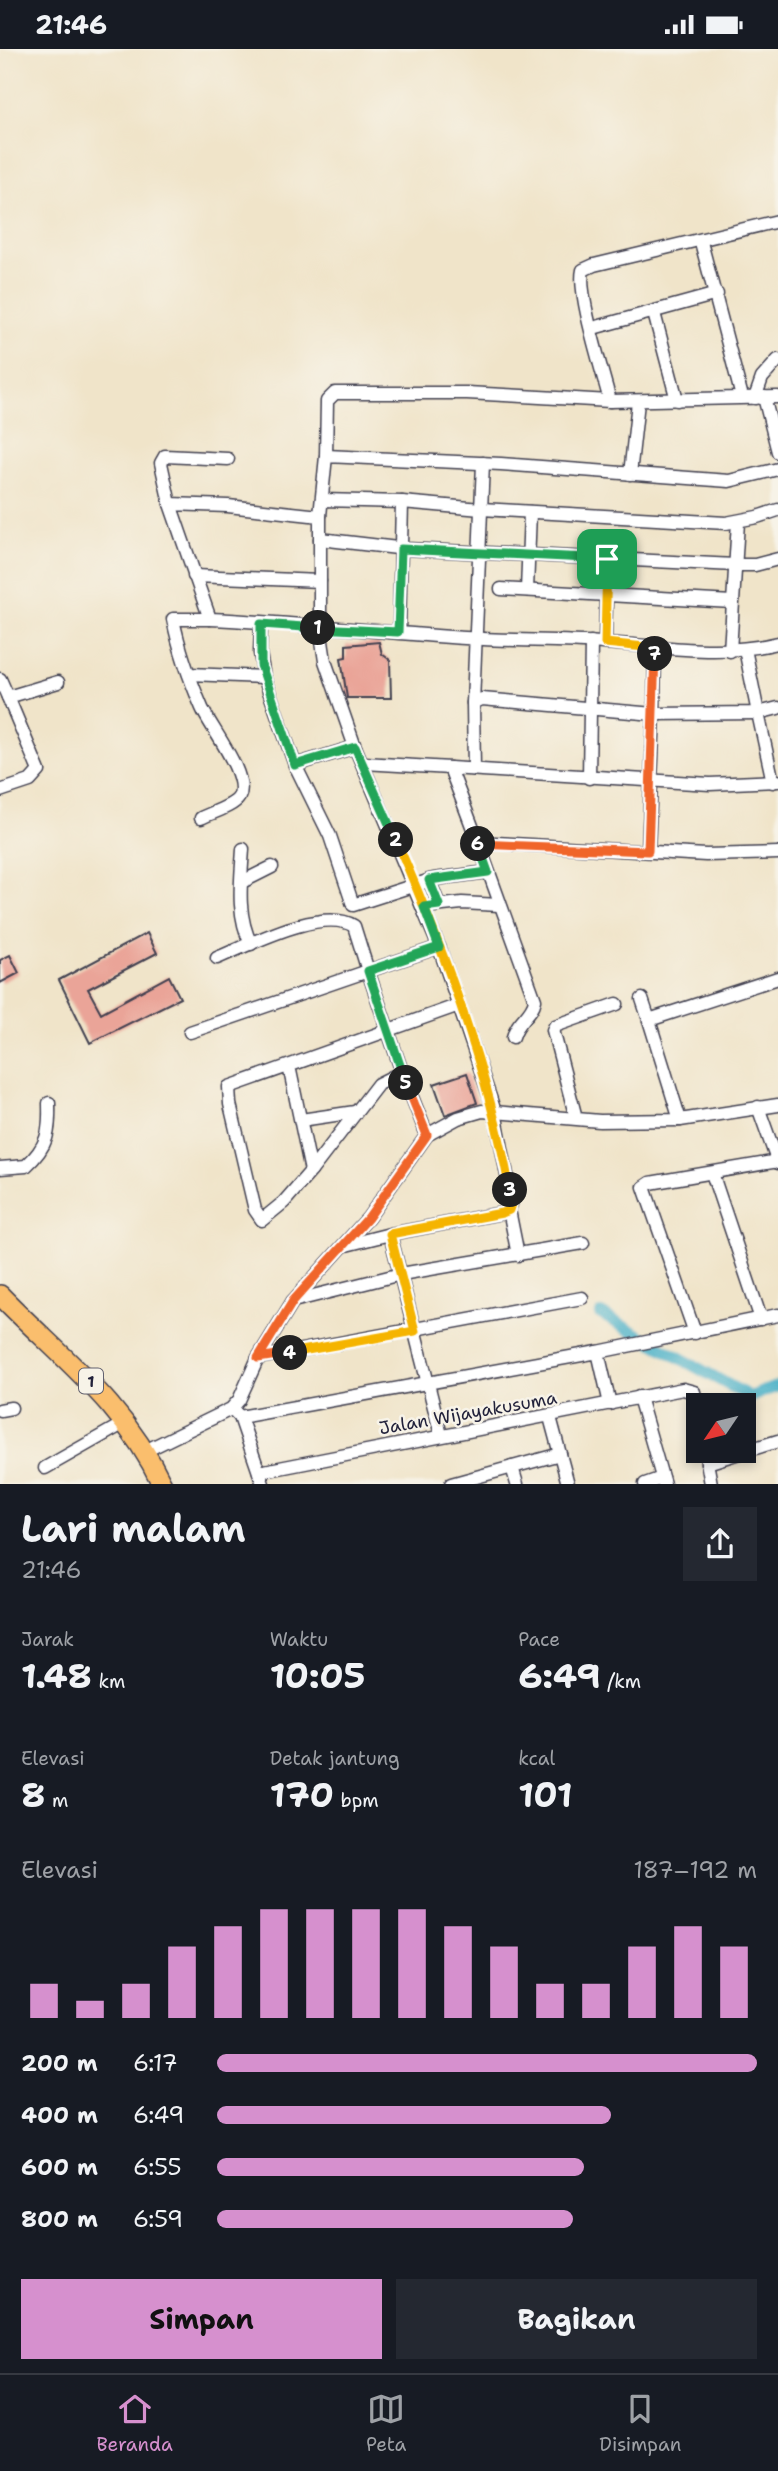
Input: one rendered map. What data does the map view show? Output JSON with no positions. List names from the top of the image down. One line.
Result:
{"streets":{"highway":["1"],"street":["Jalan Wijayakusuma"]},"north":"bottom left","page":{"status":"21:46","pins":["1","7","2","6","5","3","4"],"heading":["Lari malam","21:46"],"stats":[["Jarak","1.48 km"],["Waktu","10:05"],["Pace","6:49 /km"],["Elevasi","8 m"],["Detak jantung","170 bpm"],["kcal","101"]],"chart":["Elevasi","187–192 m"],"list":[{"name":"200 m","note":"6:17"},{"name":"400 m","note":"6:49"},{"name":"600 m","note":"6:55"},{"name":"800 m","note":"6:59"}],"buttons":["Simpan","Bagikan"],"tabs":["Beranda","Peta","Disimpan"]}}
